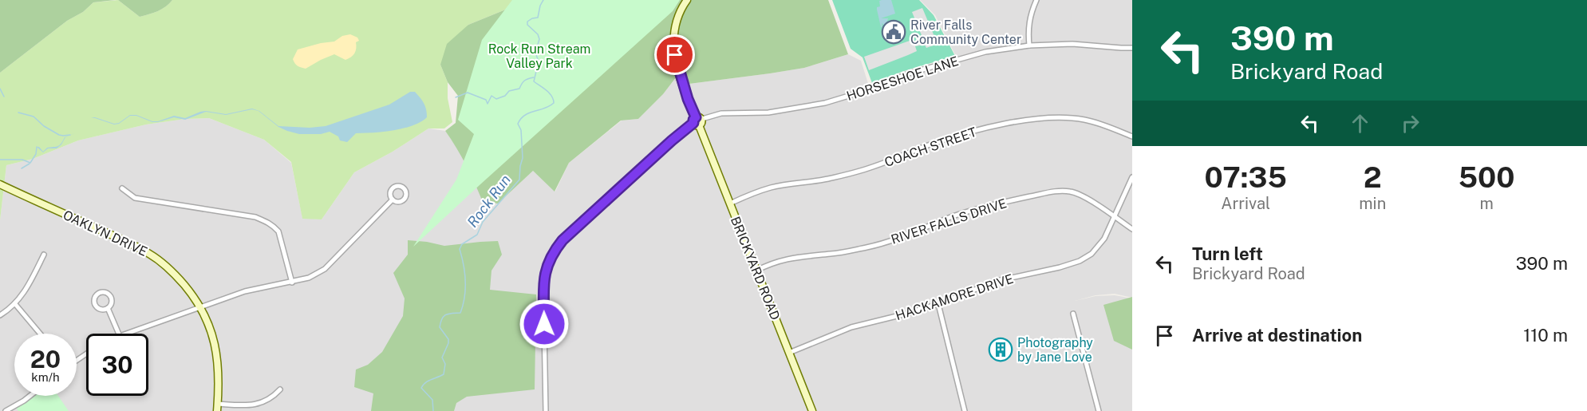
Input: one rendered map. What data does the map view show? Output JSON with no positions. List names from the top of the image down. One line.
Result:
{"streets":{"street":["HORSESHOE LANE","COACH STREET","RIVER FALLS DRIVE","OAKLYN DRIVE","BRICKYARD ROAD","HACKAMORE DRIVE"]},"crossings":[["HORSESHOE LANE","BRICKYARD ROAD"],["COACH STREET","BRICKYARD ROAD"],["RIVER FALLS DRIVE","BRICKYARD ROAD"],["RIVER FALLS DRIVE","HACKAMORE DRIVE"],["BRICKYARD ROAD","HACKAMORE DRIVE"]],"water":["Rock Run"],"parks":["Rock Run Stream Valley Park"],"places":{"public building":["River Falls Community Center"],"building":["Photography by Jane Love"]},"page":{"turn":["390 m","Brickyard Road"],"eta":["07:35","Arrival","2","min","500","m"],"list":[{"name":"Turn left","note":"Brickyard Road","value":"390 m"},{"name":"Arrive at destination","value":"110 m"}],"speed":"20 km/h","limit":"30"}}
